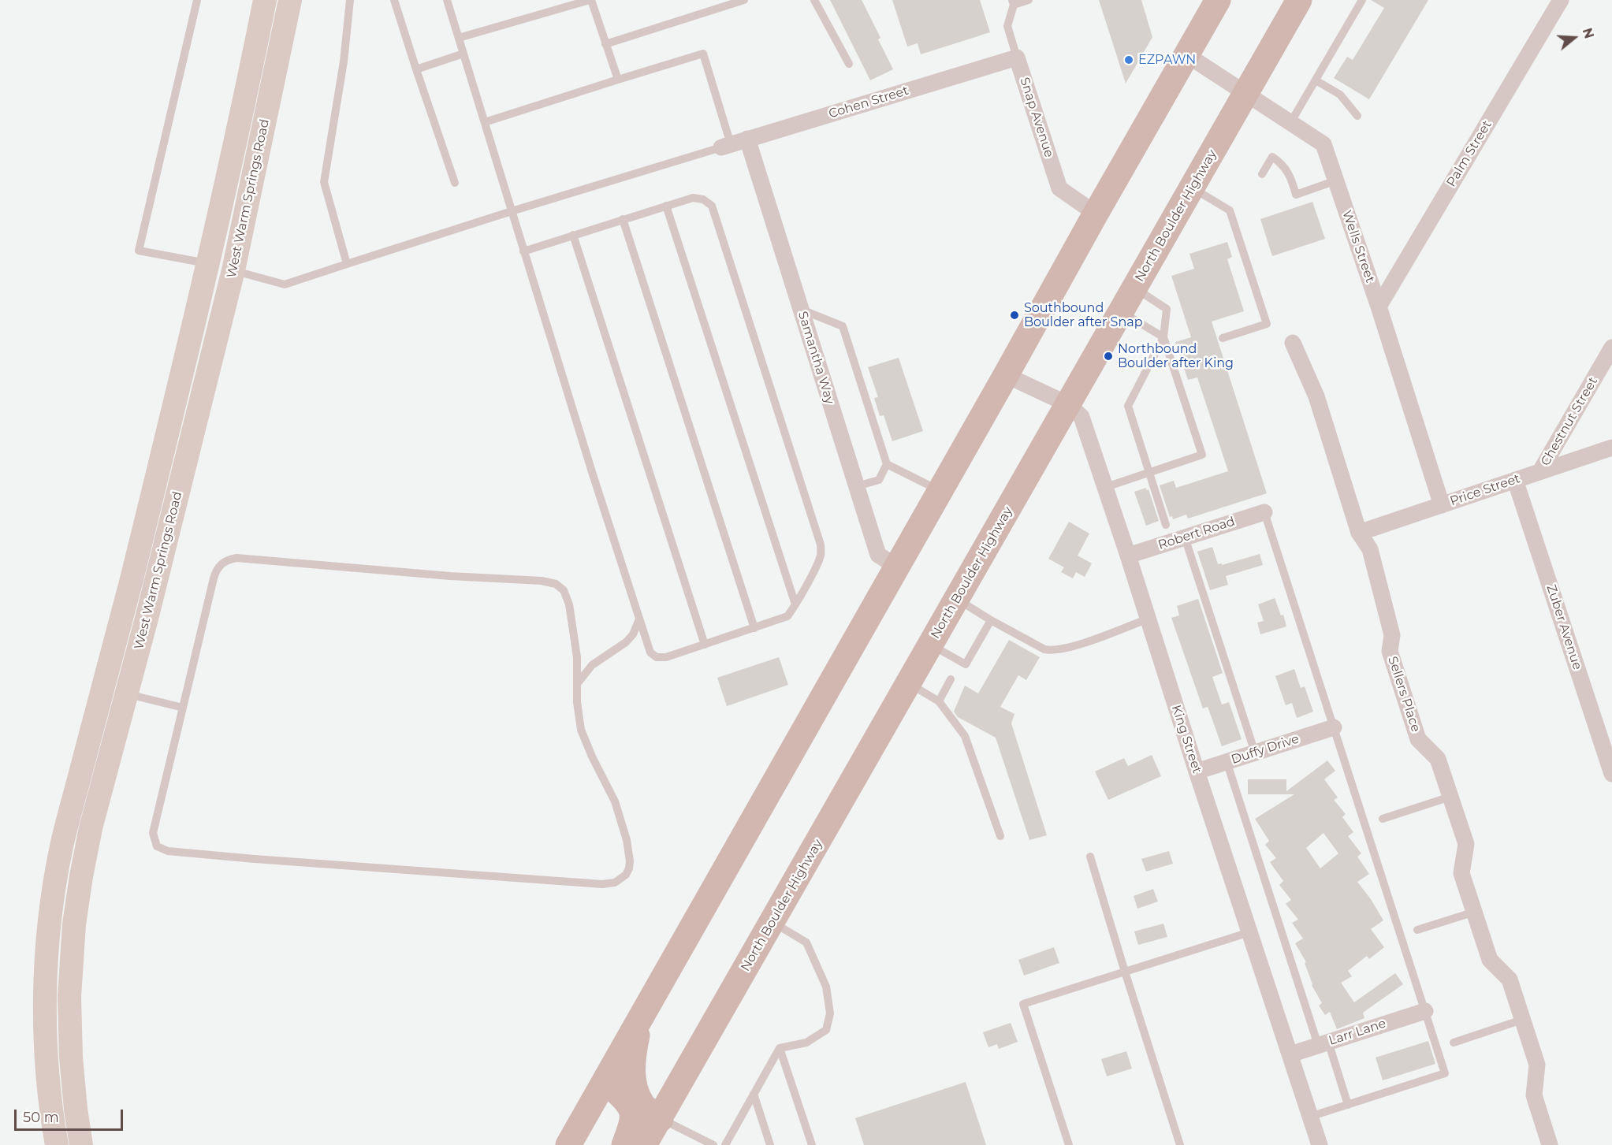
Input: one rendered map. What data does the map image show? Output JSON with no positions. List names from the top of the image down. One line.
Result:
{"streets":{"main road":["West Warm Springs Road","North Boulder Highway"],"street":["Cohen Street","Snap Avenue","Palm Street","Wells Street","Samantha Way","Chestnut Street","Price Street","Robert Road","Zuber Avenue","Sellers Place","King Street","Duffy Drive","Larr Lane"]},"crossings":[["Cohen Street","Snap Avenue"],["Cohen Street","Samantha Way"],["Palm Street","Wells Street"],["North Boulder Highway","Wells Street"],["North Boulder Highway","King Street"],["Wells Street","Price Street"],["Chestnut Street","Price Street"],["Price Street","Zuber Avenue"],["Price Street","Sellers Place"],["Robert Road","King Street"],["King Street","Duffy Drive"],["King Street","Larr Lane"]],"places":["EZPAWN","Southbound Boulder after Snap","Northbound Boulder after King"],"scale_bar":"50 m","north":"right"}
